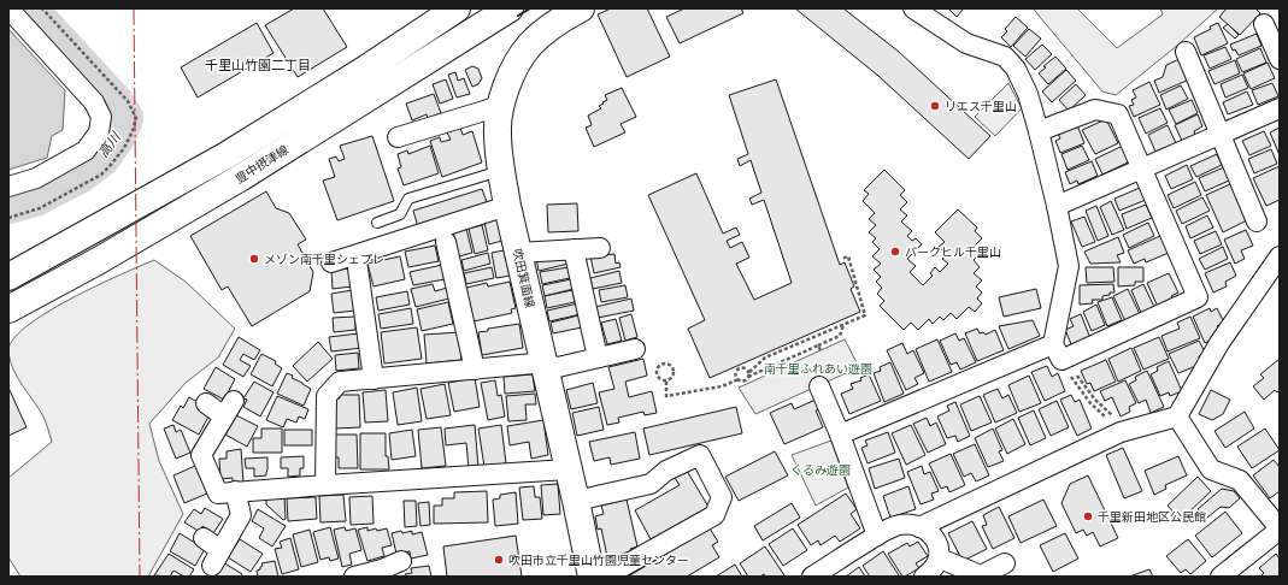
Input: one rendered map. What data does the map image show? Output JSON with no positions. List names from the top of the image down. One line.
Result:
{"streets":{"main road":["豊中摂津線","吹田箕面線"]},"districts":["千里山竹園二丁目"],"water":["高川"],"parks":["南千里ふれあい遊園","くるみ遊園"],"places":["リエス千里山","パークヒル千里山","メゾン南千里シェプレ","千里新田地区公民館","吹田市立千里山竹園児童センター"]}
